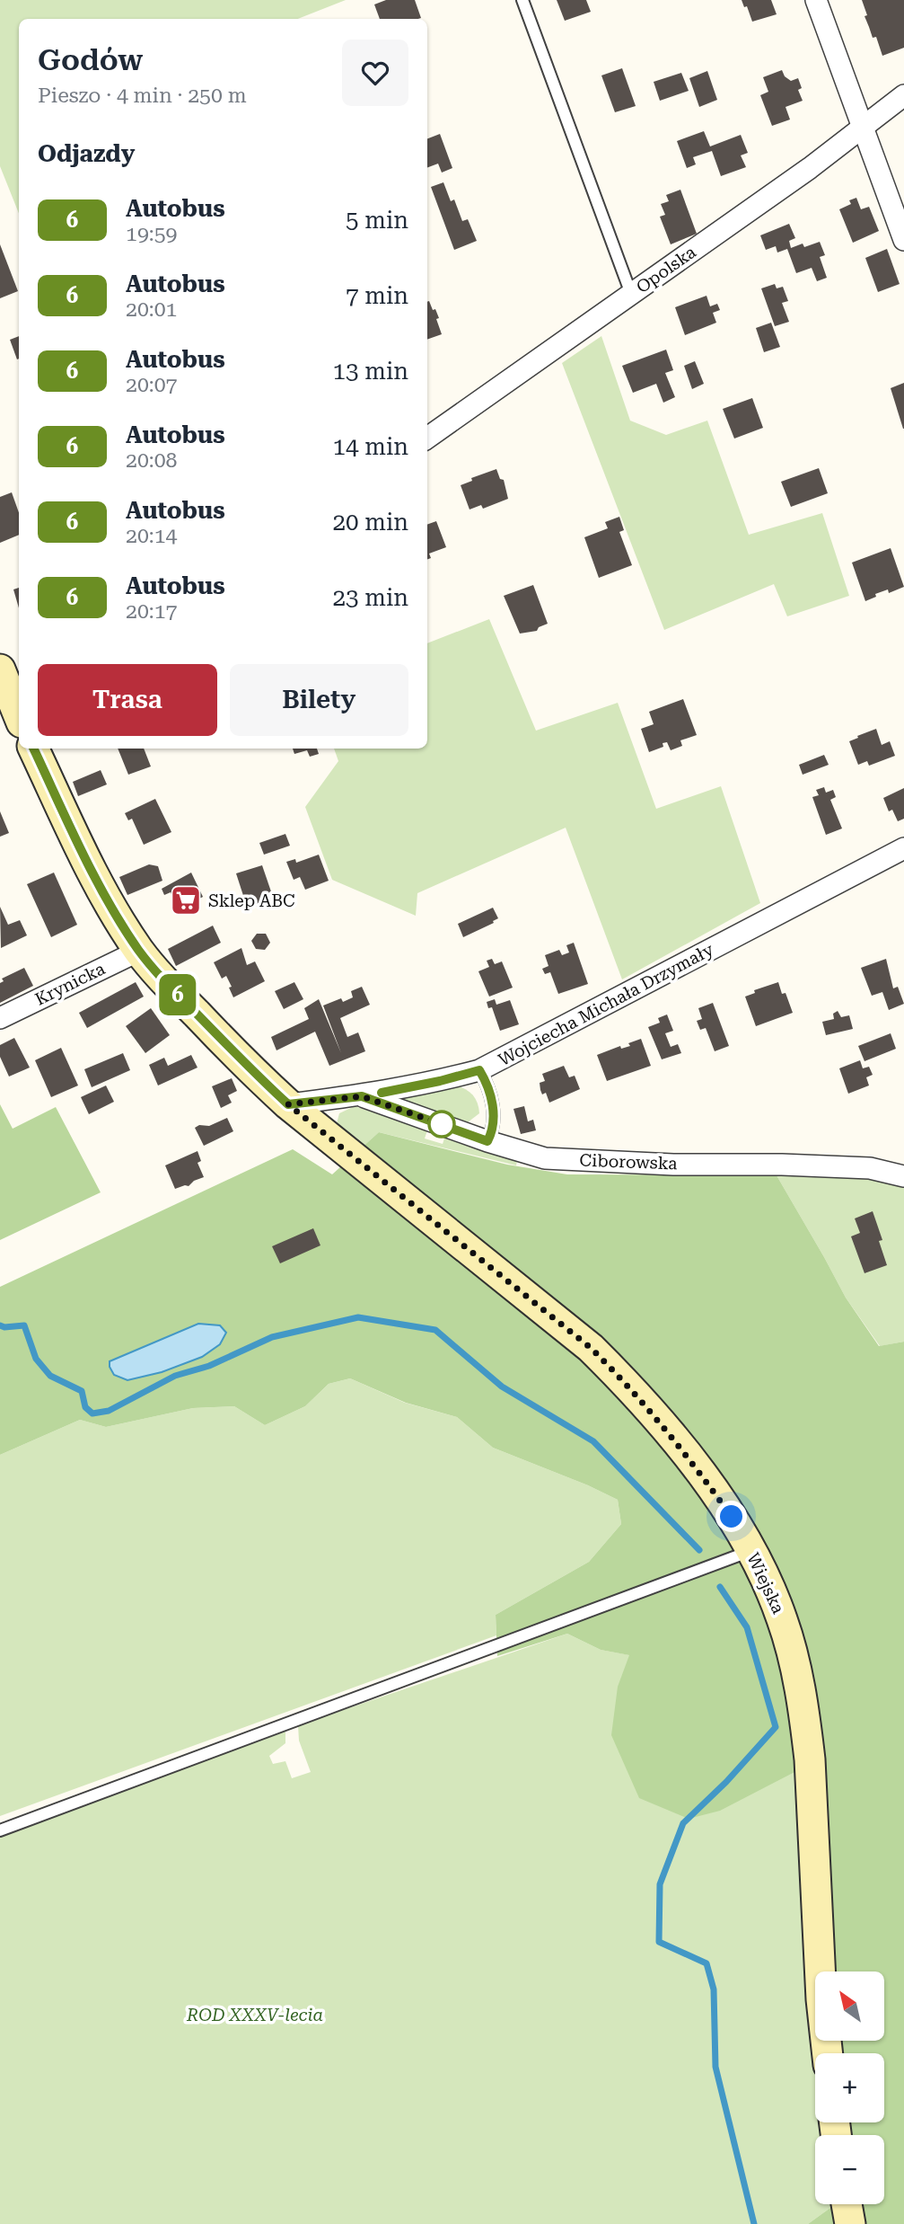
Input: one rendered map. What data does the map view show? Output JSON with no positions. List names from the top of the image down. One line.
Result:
{"streets":{"street":["Opolska","Krynicka","Wojciecha Michała Drzymały","Ciborowska","Wiejska"]},"crossings":[["Krynicka","Wiejska"],["Wojciecha Michała Drzymały","Ciborowska"],["Wojciecha Michała Drzymały","Wiejska"]],"parks":["ROD XXXV-lecia"],"places":{"supermarket":["Sklep ABC"]},"lines":["bus line 6"],"north":"top left","page":{"on_map":"6","heading":[["Godów","Pieszo · 4 min · 250 m"],"Odjazdy"],"list":[{"mark":"6","name":"Autobus","note":"19:59","value":"5 min"},{"mark":"6","name":"Autobus","note":"20:01","value":"7 min"},{"mark":"6","name":"Autobus","note":"20:07","value":"13 min"},{"mark":"6","name":"Autobus","note":"20:08","value":"14 min"},{"mark":"6","name":"Autobus","note":"20:14","value":"20 min"},{"mark":"6","name":"Autobus","note":"20:17","value":"23 min"}],"buttons":["Trasa","Bilety"],"map_buttons":["+","−"]}}
